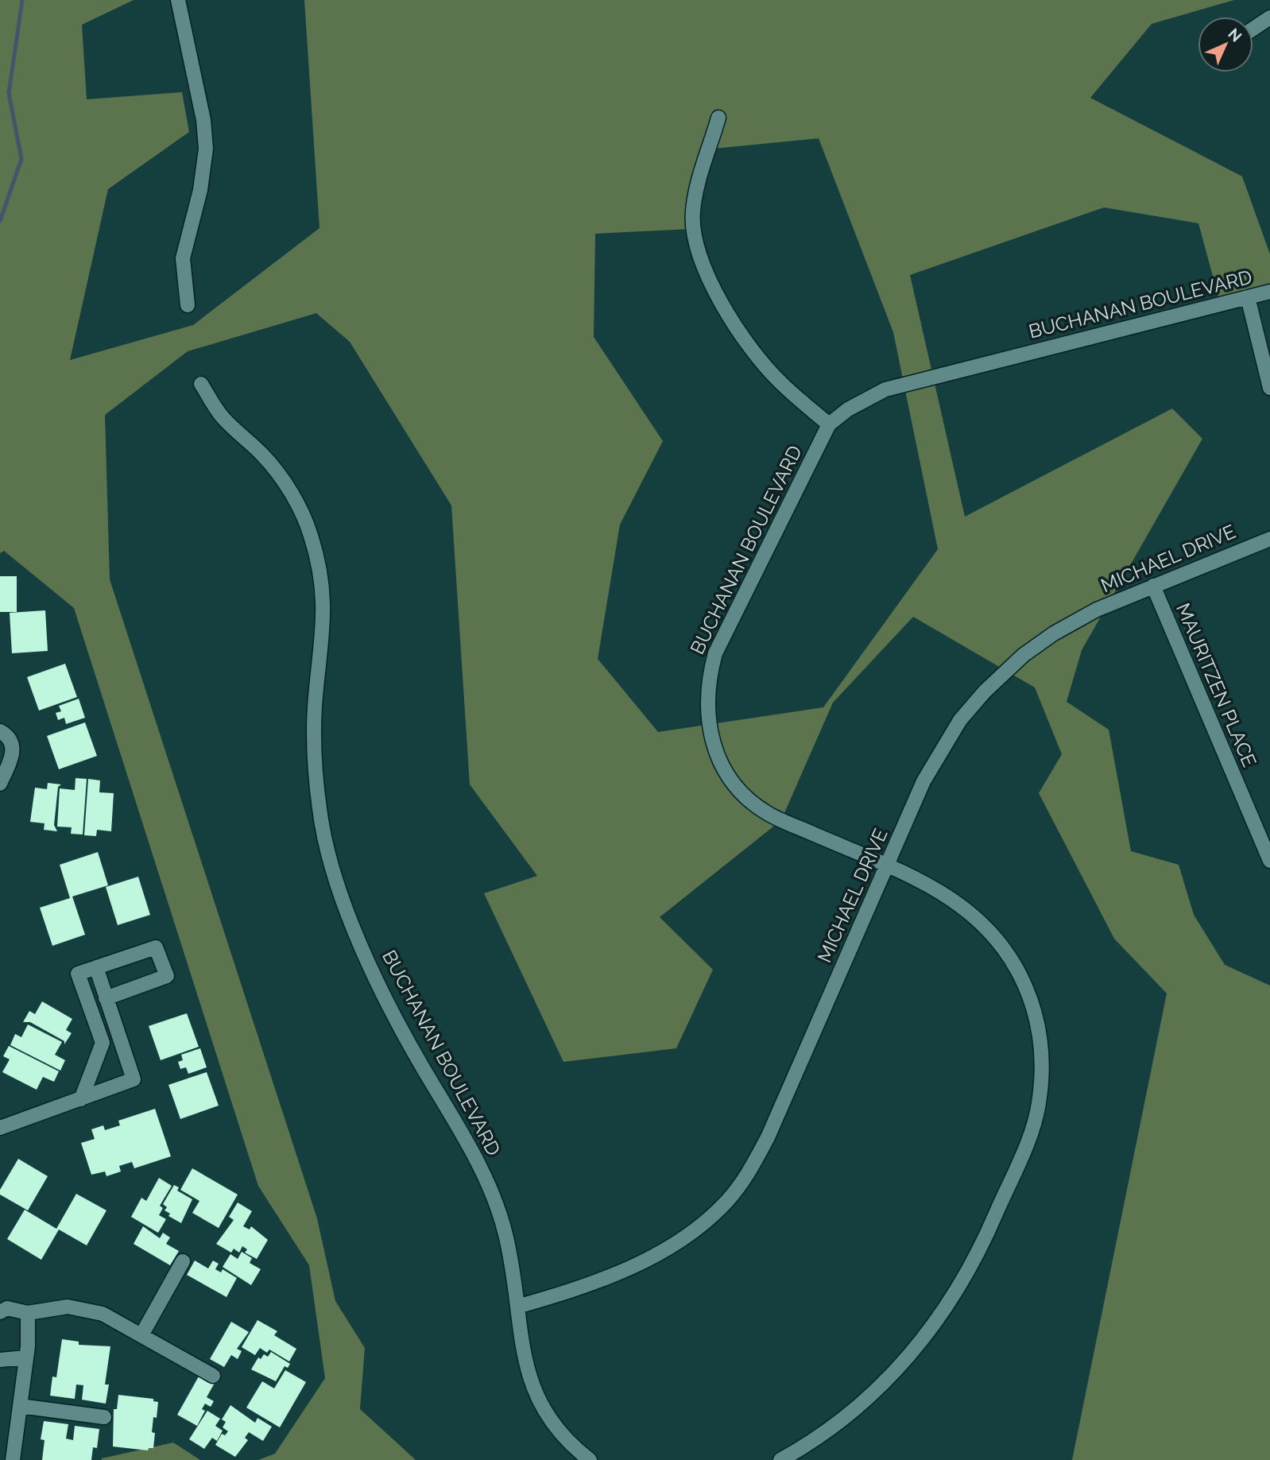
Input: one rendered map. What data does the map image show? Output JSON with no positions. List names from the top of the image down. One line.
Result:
{"streets":{"street":["BUCHANAN BOULEVARD","MICHAEL DRIVE","MAURITZEN PLACE"]},"crossings":[["BUCHANAN BOULEVARD","MICHAEL DRIVE"],["MICHAEL DRIVE","MAURITZEN PLACE"]],"north":"top right"}
